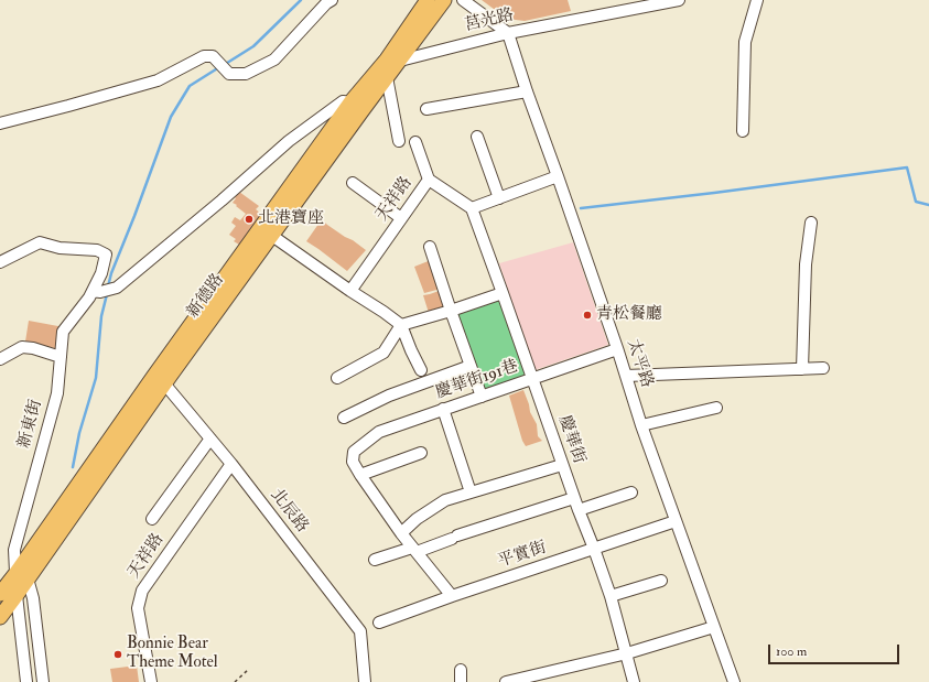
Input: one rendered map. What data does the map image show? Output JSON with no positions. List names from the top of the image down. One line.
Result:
{"streets":{"main road":["新德路"],"street":["莒光路","天祥路","太平路","慶華街191巷","新東街","慶華街","北辰路","平實街"]},"crossings":[["莒光路","新德路"],["莒光路","太平路"],["天祥路","慶華街"],["天祥路","北辰路"],["新德路","新東街"],["新德路","北辰路"],["太平路","慶華街191巷"],["太平路","平實街"],["慶華街191巷","慶華街"],["慶華街","平實街"]],"places":["北港寶座","青松餐廳","Bonnie Bear Theme Motel"],"scale_bar":"100 m"}
